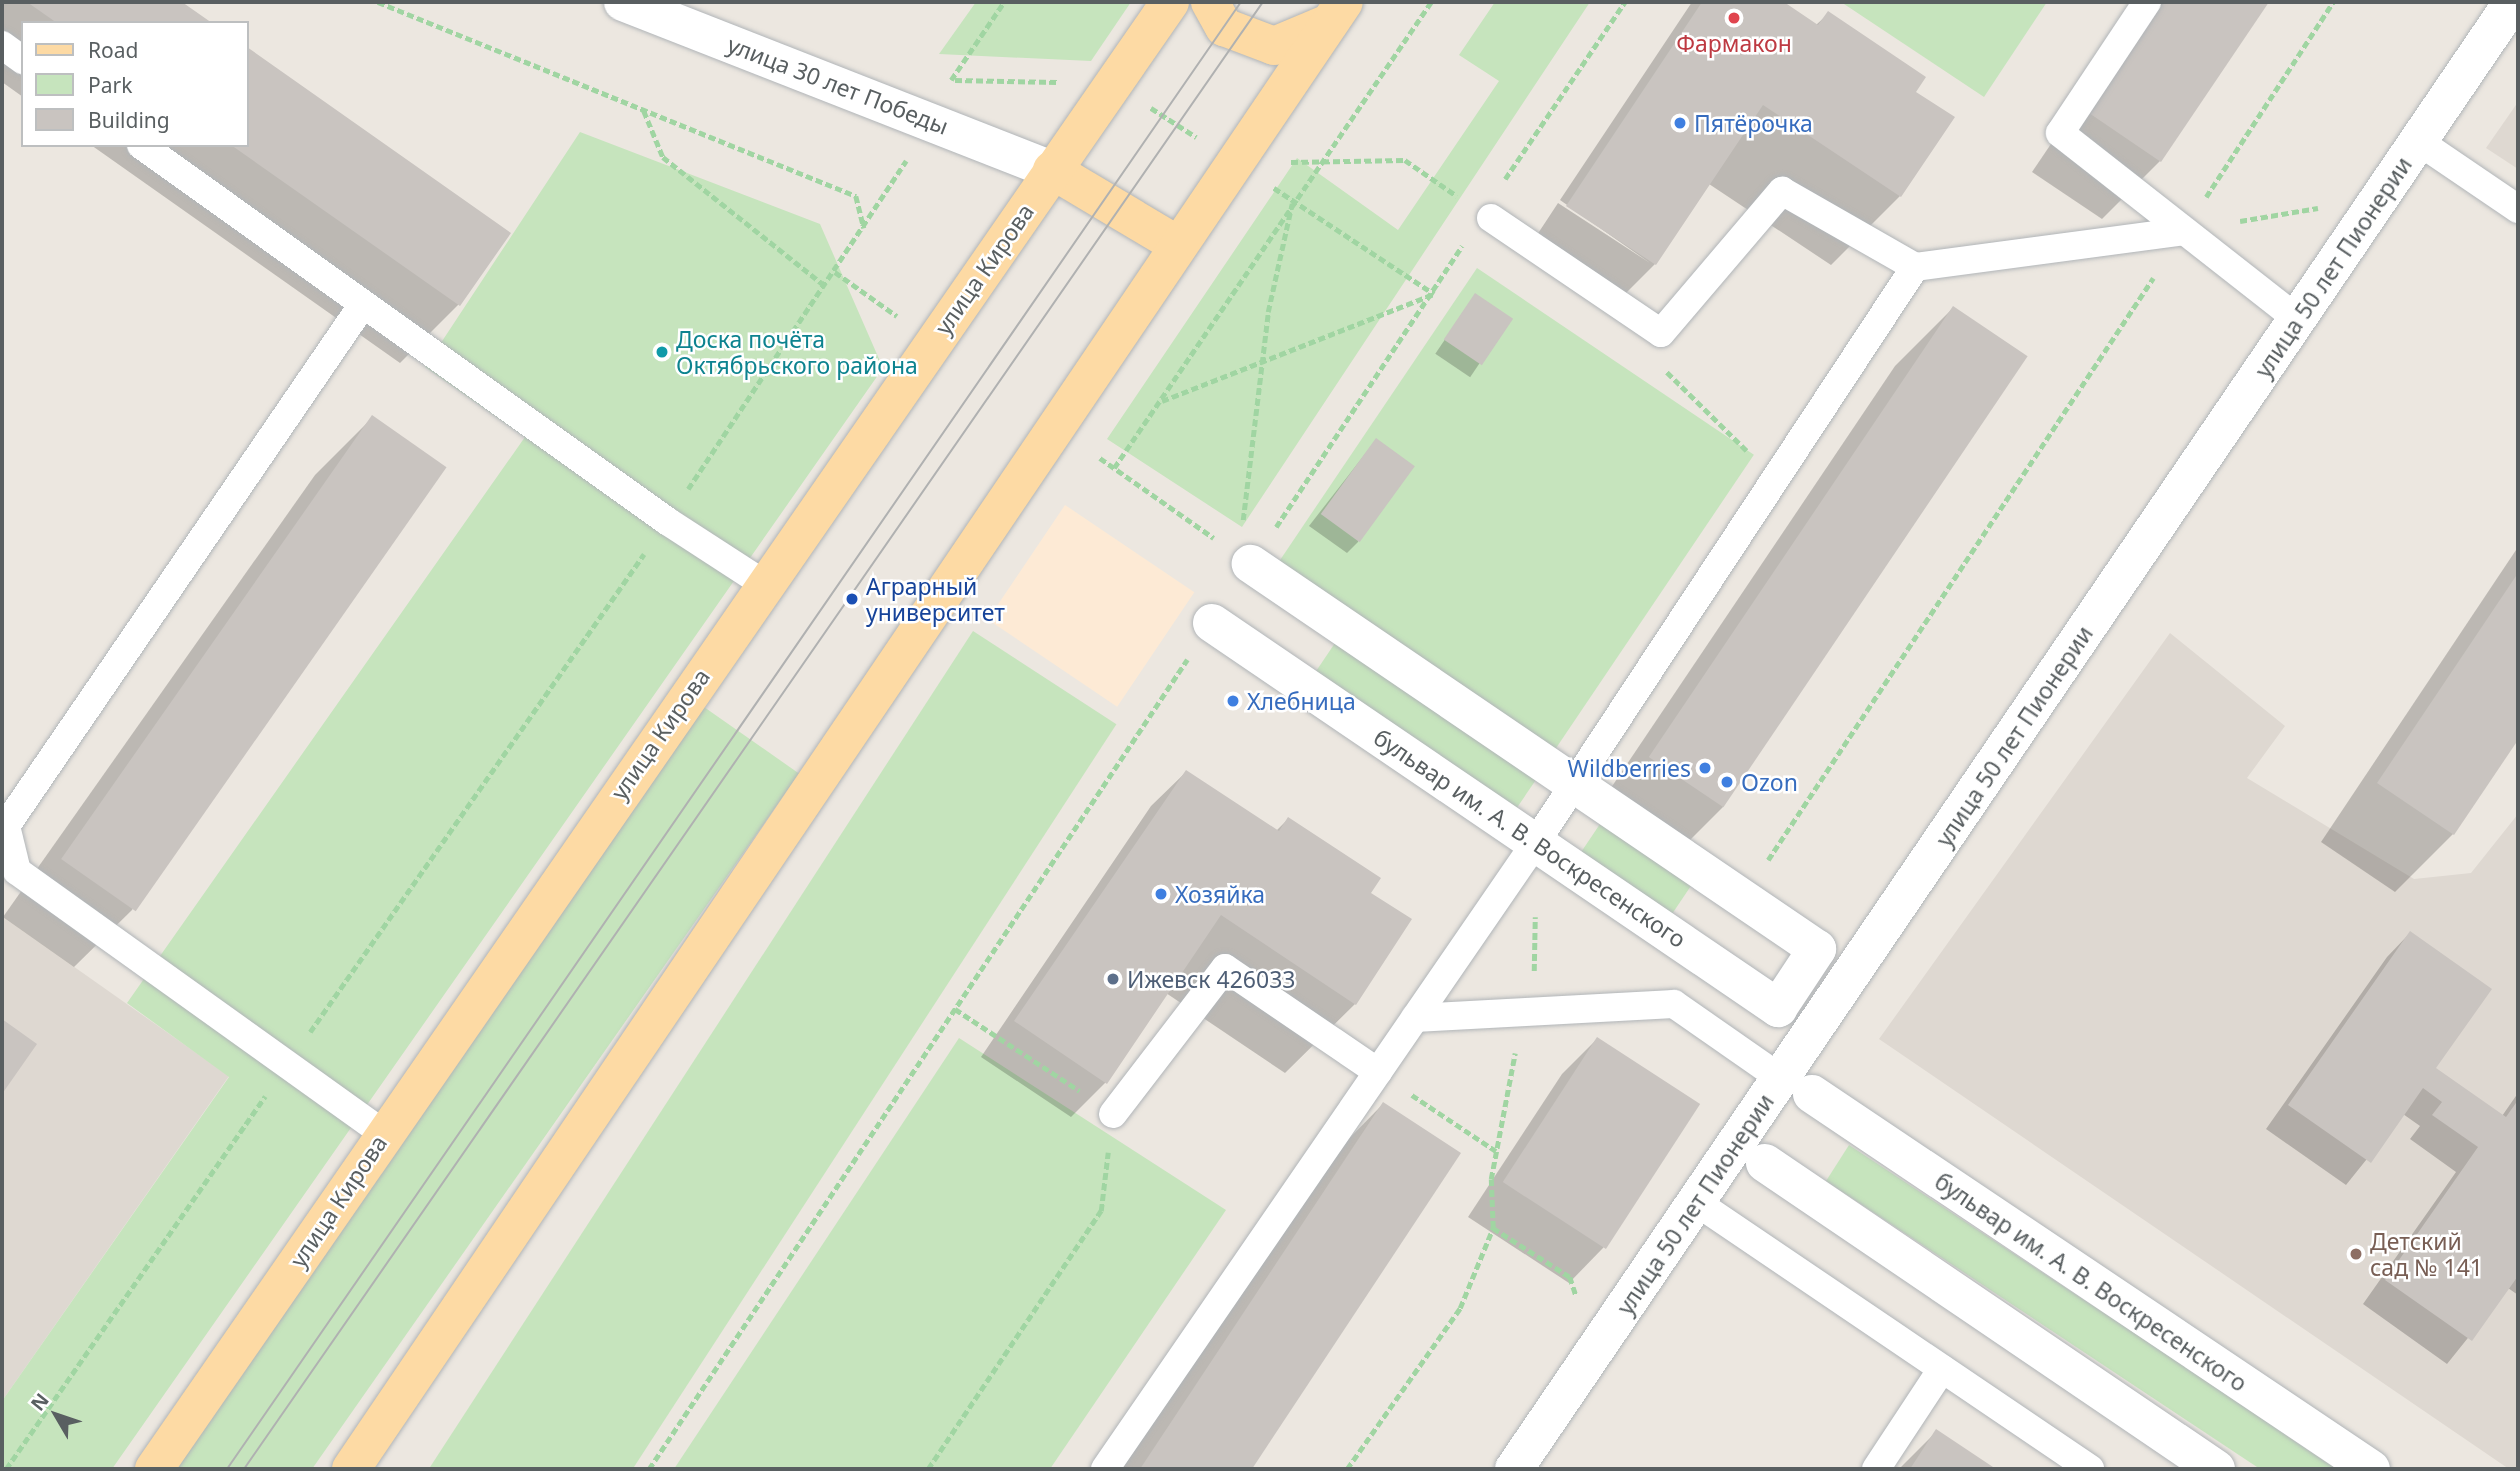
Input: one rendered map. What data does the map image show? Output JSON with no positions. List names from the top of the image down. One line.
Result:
{"streets":{"main road":["улица Кирова"],"street":["улица 30 лет Победы","улица 50 лет Пионерии","бульвар им. А. В. Воскресенского"]},"crossings":[["улица 30 лет Победы","улица Кирова"],["улица 50 лет Пионерии","бульвар им. А. В. Воскресенского"]],"places":["Фармакон","Пятёрочка","Доска почёта Октябрьского района","Аграрный университет","Хлебница","Wildberries","Ozon","Хозяйка","Ижевск 426033","Детский сад № 141"],"legend":["Road","Park","Building"],"north":"top left"}
